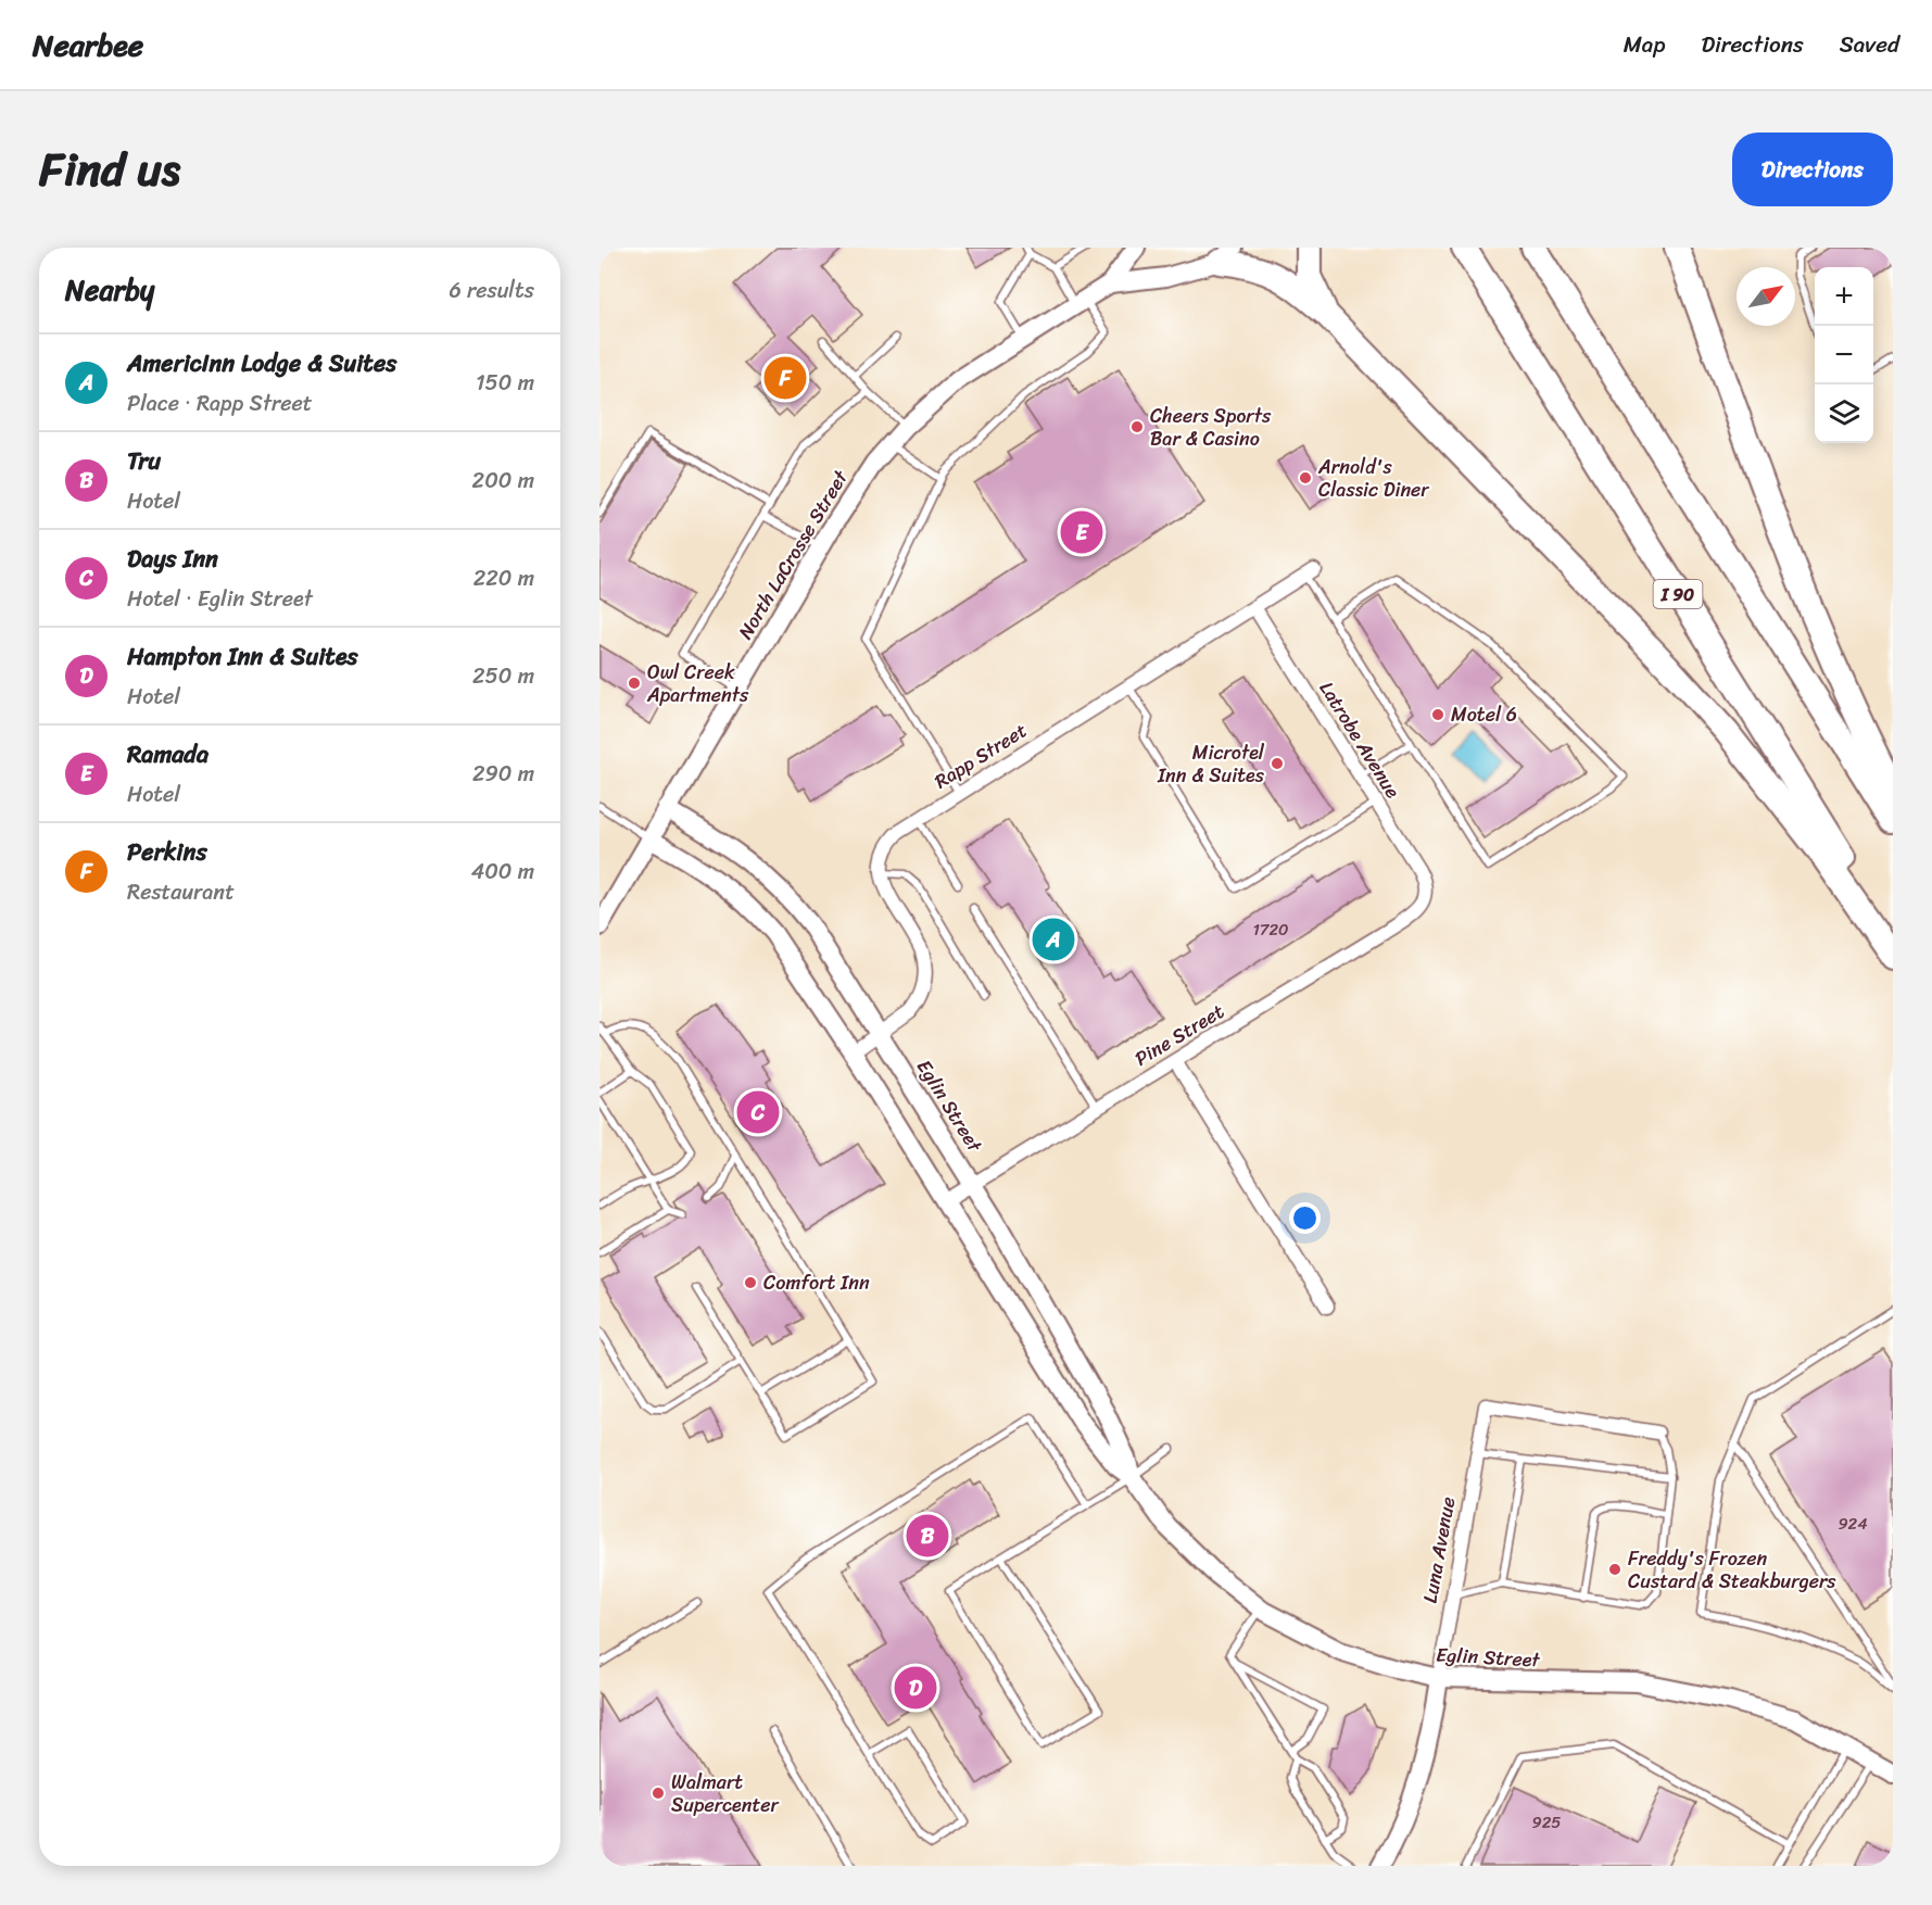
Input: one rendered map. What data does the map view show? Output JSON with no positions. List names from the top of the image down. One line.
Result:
{"streets":{"highway":["I 90"],"street":["North LaCrosse Street","Latrobe Avenue","Rapp Street","Pine Street","Eglin Street","Luna Avenue"]},"crossings":[["North LaCrosse Street","Eglin Street"],["Latrobe Avenue","Rapp Street"],["Latrobe Avenue","Pine Street"],["Pine Street","Eglin Street"],["Eglin Street","Luna Avenue"]],"places":["Cheers Sports Bar & Casino","Arnold's Classic Diner","Owl Creek Apartments","Motel 6","Microtel Inn & Suites","Comfort Inn","Freddy's Frozen Custard & Steakburgers","Walmart Supercenter"],"house_numbers":["1720","924","925"],"north":"top right","page":{"header":"Nearbee","nav":["Map","Directions","Saved"],"title":"Find us","buttons":"Directions","heading":["Nearby","6 results"],"map_buttons":["+","−"],"list":[{"mark":"A","name":"AmericInn Lodge & Suites","note":"Place · Rapp Street","value":"150 m"},{"mark":"B","name":"Tru","note":"Hotel","value":"200 m"},{"mark":"C","name":"Days Inn","note":"Hotel · Eglin Street","value":"220 m"},{"mark":"D","name":"Hampton Inn & Suites","note":"Hotel","value":"250 m"},{"mark":"E","name":"Ramada","note":"Hotel","value":"290 m"},{"mark":"F","name":"Perkins","note":"Restaurant","value":"400 m"}],"pins":["F","E","A","C","B","D"]}}
